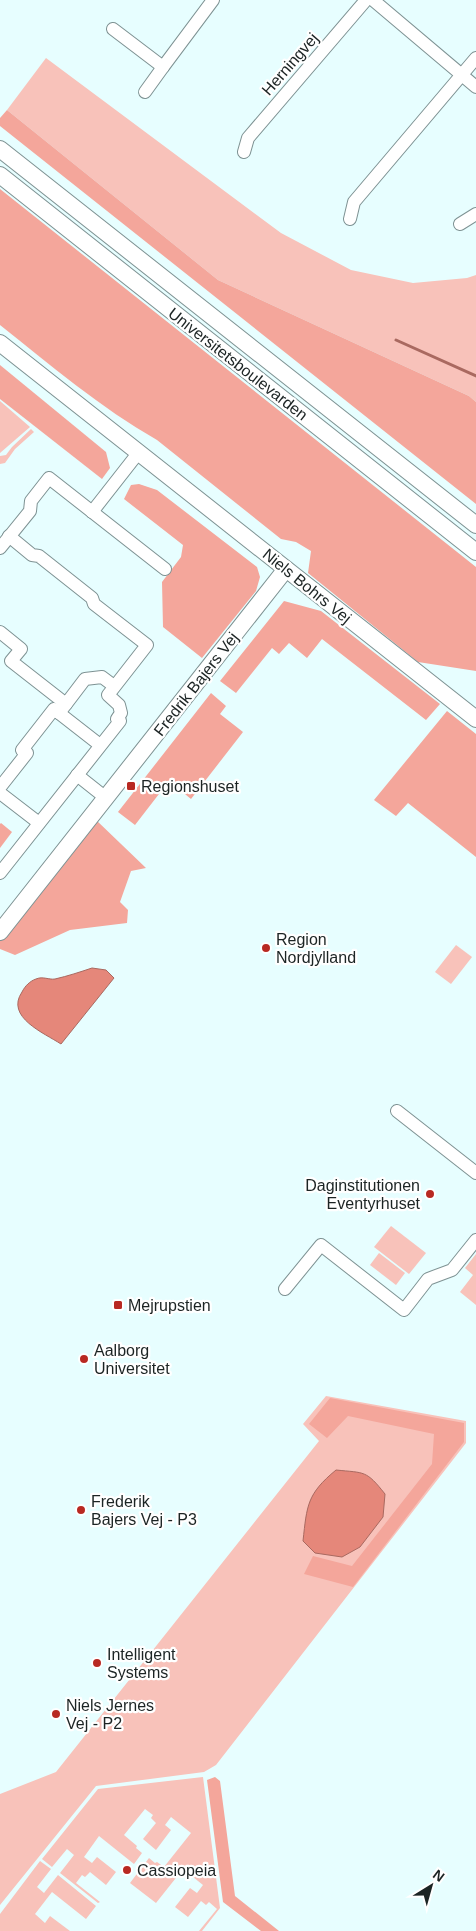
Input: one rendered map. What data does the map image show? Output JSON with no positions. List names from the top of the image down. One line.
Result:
{"streets":{"main road":["Universitetsboulevarden","Niels Bohrs Vej","Fredrik Bajers Vej"],"street":["Herningvej"]},"crossings":[["Niels Bohrs Vej","Fredrik Bajers Vej"]],"places":{"transit":["Regionshuset","Mejrupstien"],"other":["Region Nordjylland","Daginstitutionen Eventyrhuset","Aalborg Universitet","Frederik Bajers Vej - P3","Intelligent Systems","Niels Jernes Vej - P2","Cassiopeia"]},"north":"top right"}
